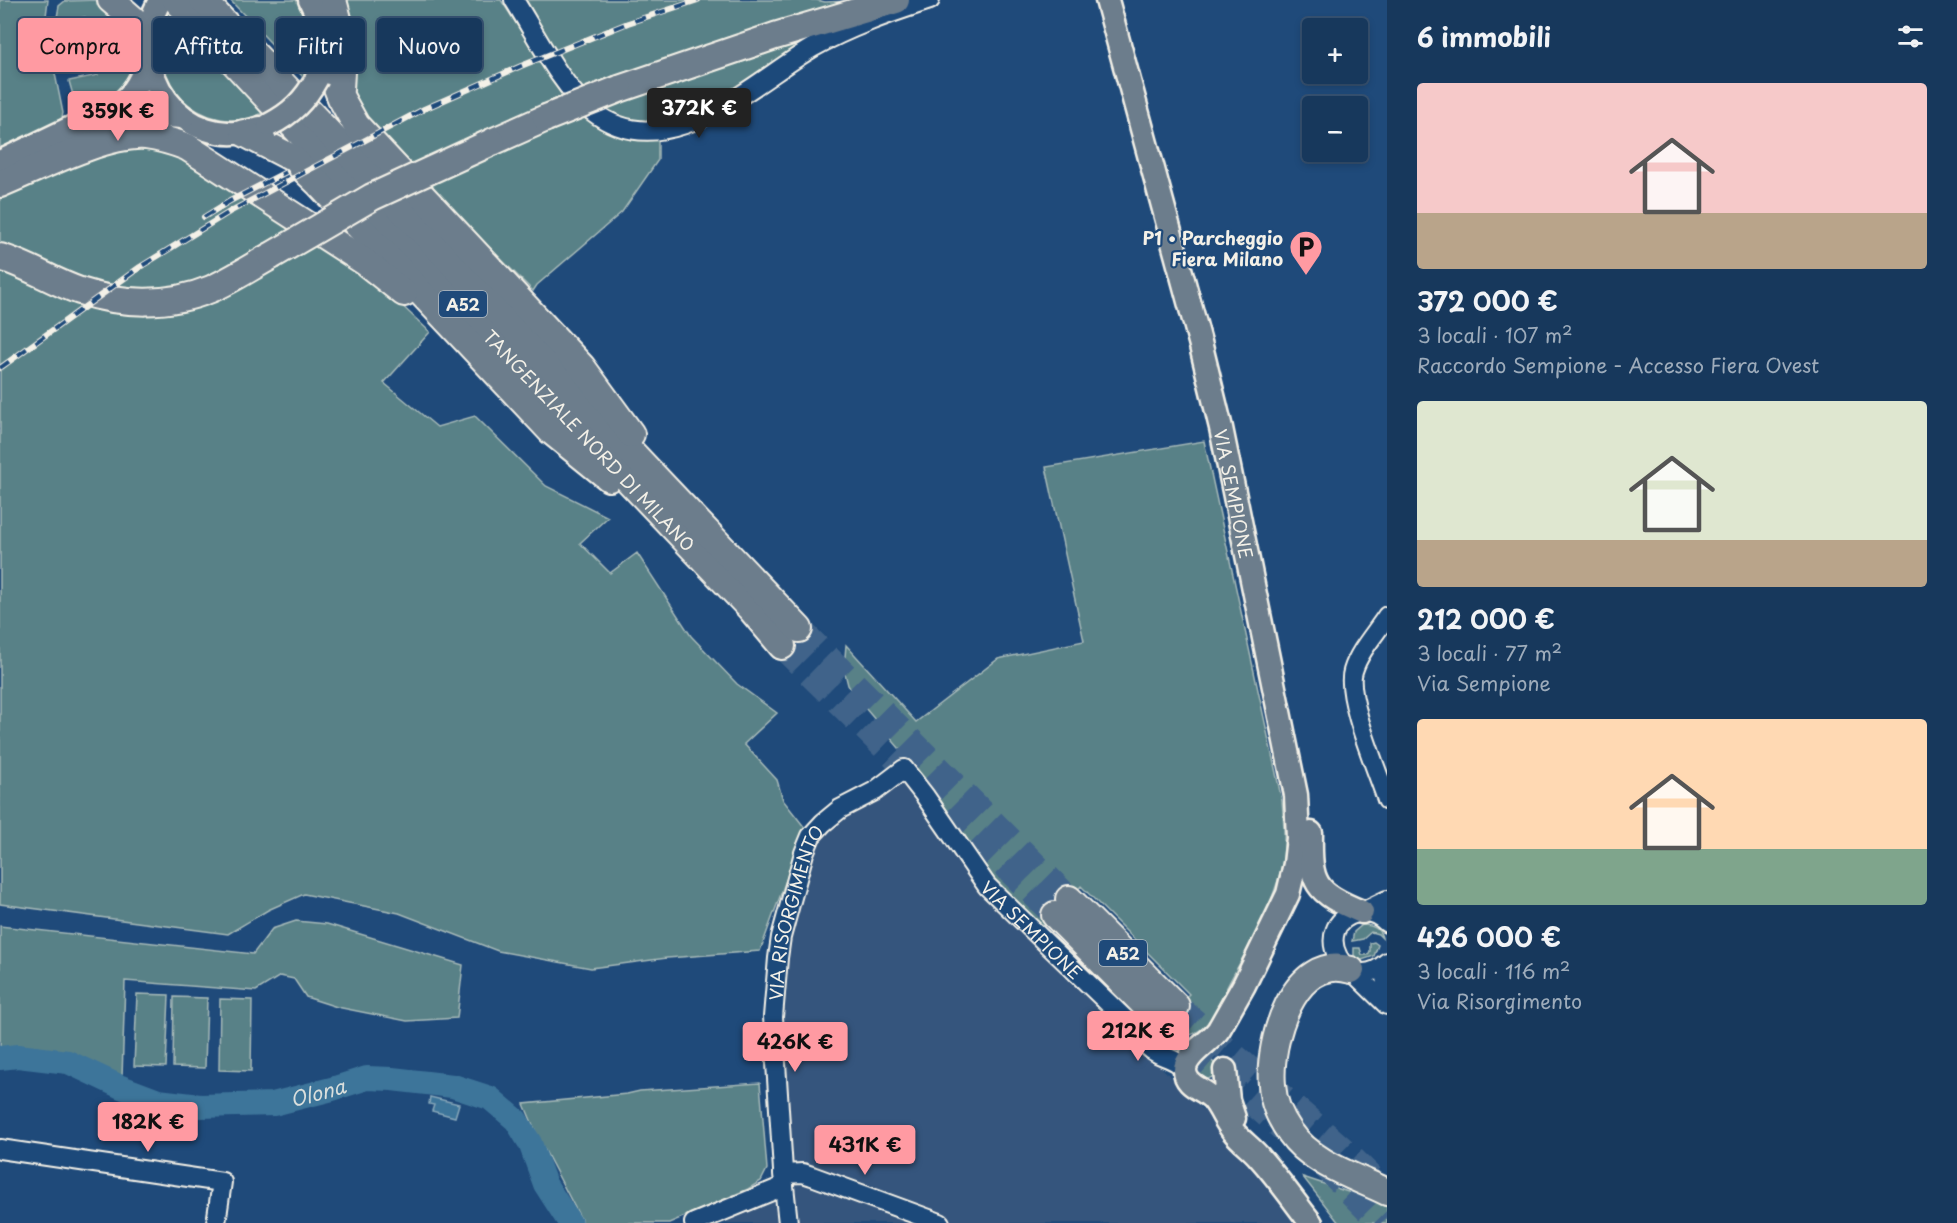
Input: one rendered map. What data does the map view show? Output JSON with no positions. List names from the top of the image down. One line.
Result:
{"streets":{"highway":["A52","TANGENZIALE NORD DI MILANO"],"main road":["VIA SEMPIONE"],"street":["VIA RISORGIMENTO"]},"crossings":[["VIA SEMPIONE","VIA RISORGIMENTO"]],"water":["Olona"],"places":{"parking":["P1 • Parcheggio Fiera Milano"]},"page":{"heading":"6 immobili","map_buttons":["+","−"],"chip":["Compra","Affitta","Filtri","Nuovo"],"list":[{"name":"372 000 €","note":"3 locali · 107 m² · Raccordo Sempione - Accesso Fiera Ovest"},{"name":"212 000 €","note":"3 locali · 77 m² · Via Sempione"},{"name":"426 000 €","note":"3 locali · 116 m² · Via Risorgimento"}],"price":["372K €","359K €","212K €","426K €","182K €","431K €"]}}
